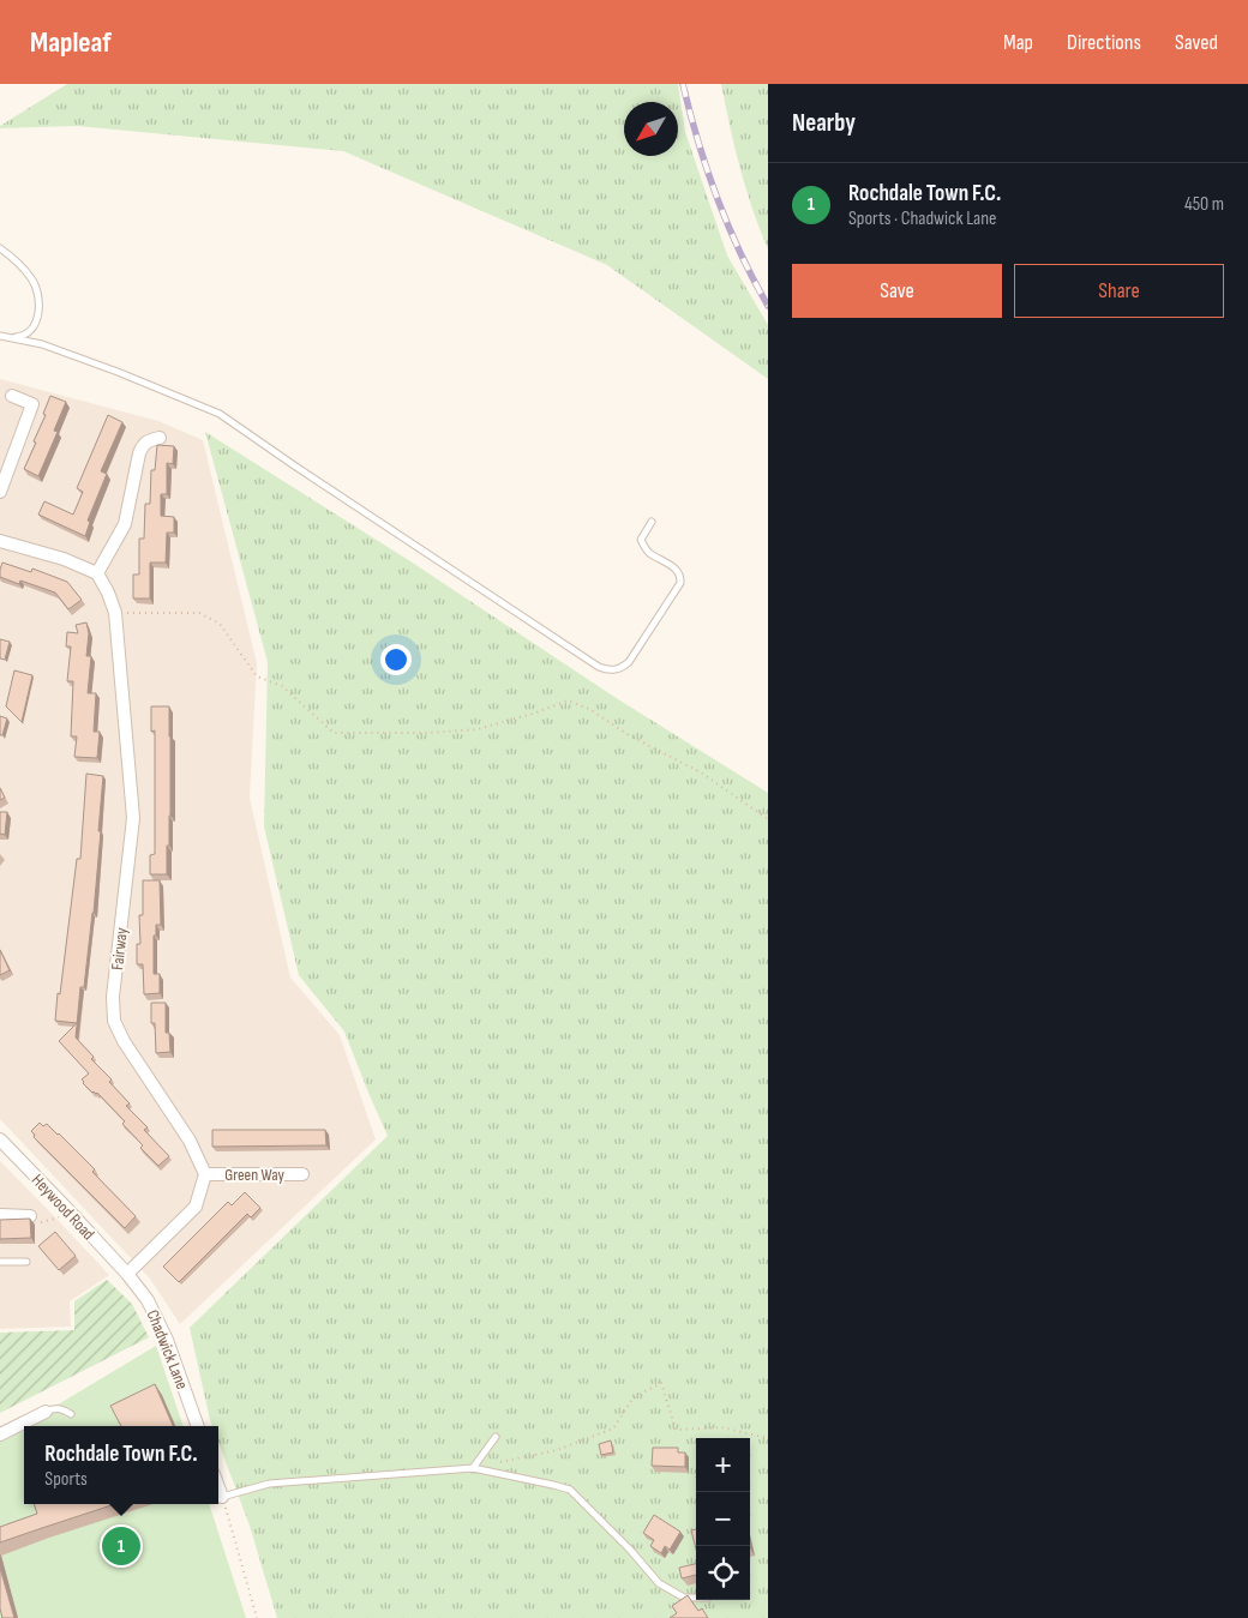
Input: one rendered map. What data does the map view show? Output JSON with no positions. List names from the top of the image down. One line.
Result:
{"streets":{"street":["Fairway","Green Way","Heywood Road","Chadwick Lane"]},"crossings":[["Fairway","Green Way"],["Heywood Road","Chadwick Lane"]],"north":"bottom left","page":{"header":"Mapleaf","nav":["Map","Directions","Saved"],"heading":"Nearby","list":[{"mark":"1","name":"Rochdale Town F.C.","note":"Sports · Chadwick Lane","value":"450 m"}],"buttons":["Save","Share"],"popup":["Rochdale Town F.C.","Sports"],"map_buttons":["+","−"],"pins":"1"}}
